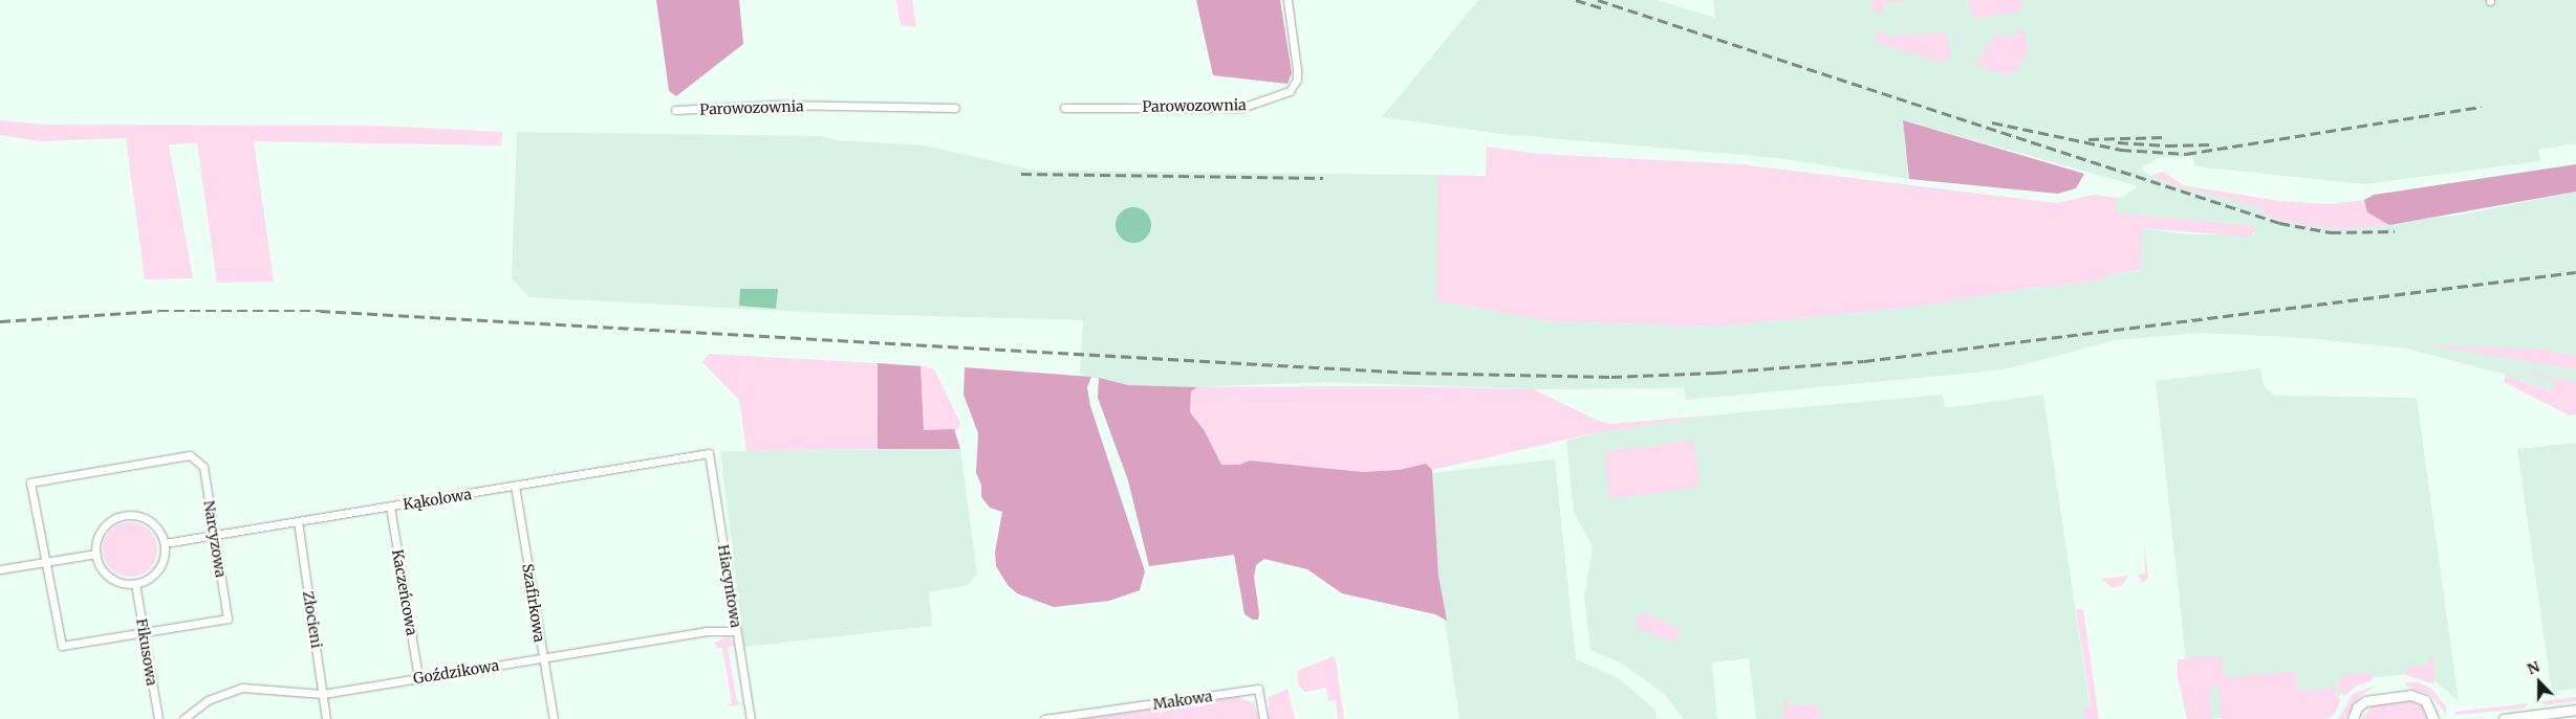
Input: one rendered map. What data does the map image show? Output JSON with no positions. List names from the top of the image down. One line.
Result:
{"streets":{"street":["Parowozownia","Kąkolowa","Narcyzowa","Hiacyntowa","Kaczeńcowa","Szafirkowa","Złocieni","Fikusowa","Goździkowa","Makowa"]},"crossings":[["Kąkolowa","Narcyzowa"],["Kąkolowa","Hiacyntowa"],["Kąkolowa","Kaczeńcowa"],["Kąkolowa","Szafirkowa"],["Kąkolowa","Złocieni"],["Kąkolowa","Fikusowa"],["Narcyzowa","Fikusowa"],["Hiacyntowa","Goździkowa"],["Kaczeńcowa","Goździkowa"],["Szafirkowa","Goździkowa"],["Złocieni","Goździkowa"]],"north":"top"}
